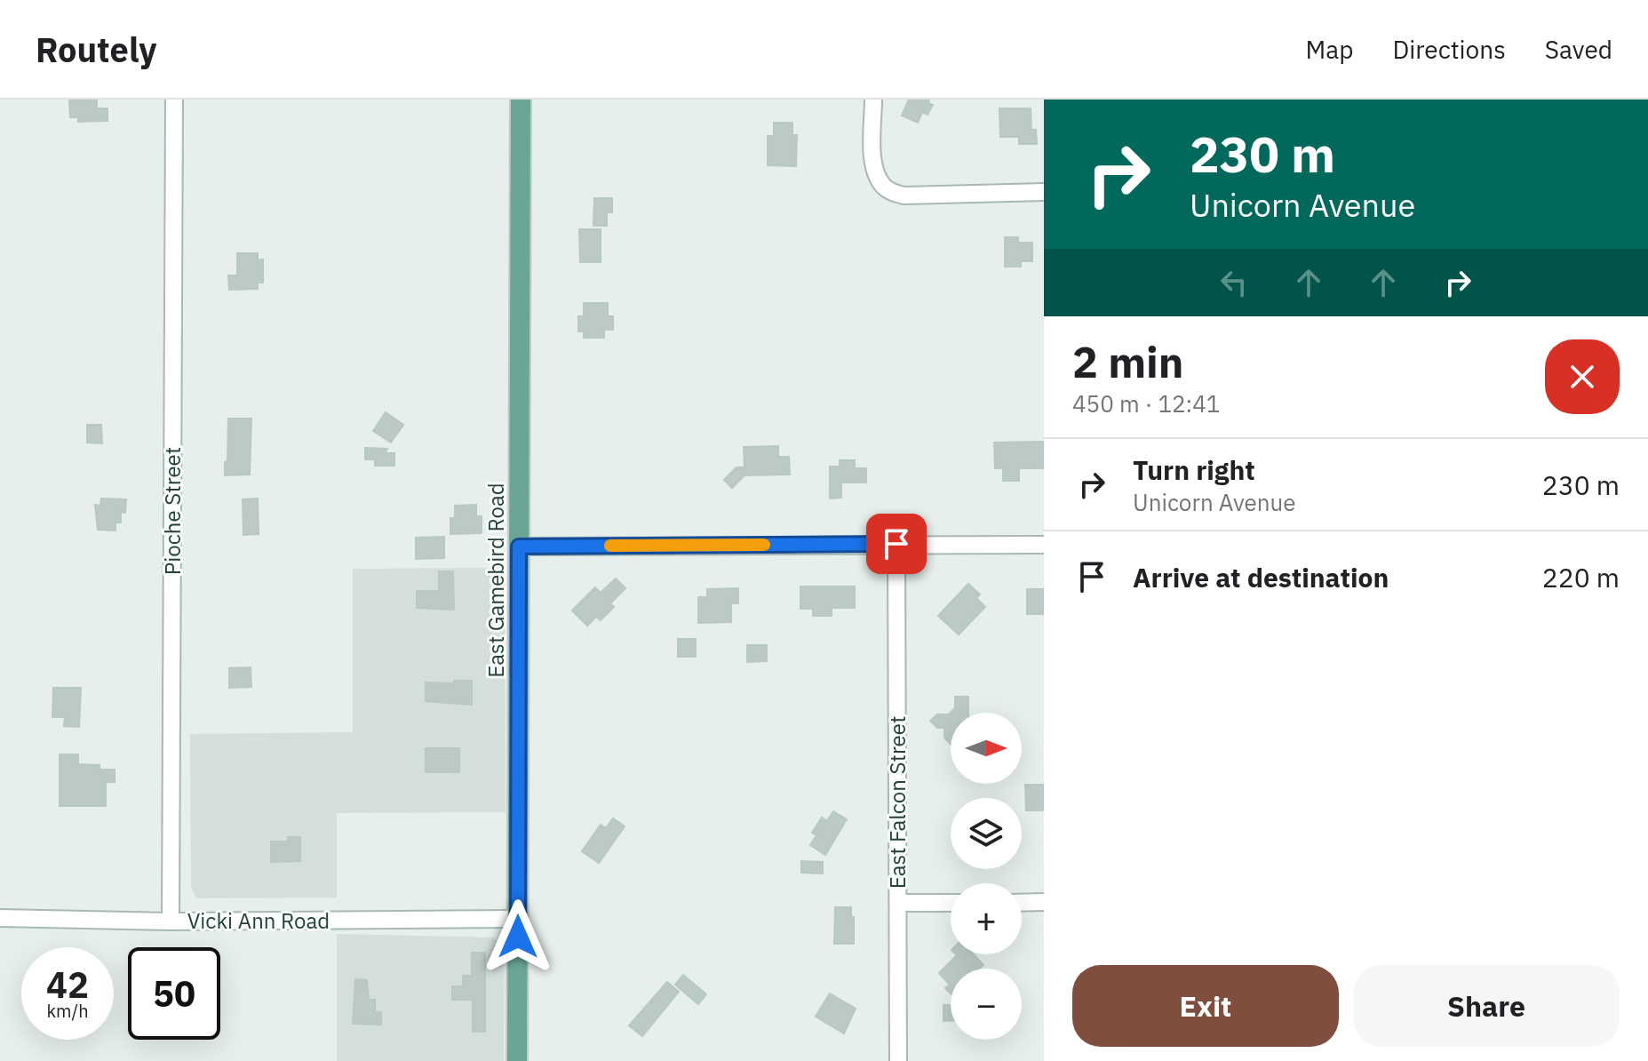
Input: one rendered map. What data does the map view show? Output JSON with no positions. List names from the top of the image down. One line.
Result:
{"streets":{"main road":["East Gamebird Road"],"street":["Pioche Street","East Falcon Street","Vicki Ann Road"]},"crossings":[["Pioche Street","Vicki Ann Road"],["East Gamebird Road","Vicki Ann Road"]],"north":"right","page":{"header":"Routely","nav":["Map","Directions","Saved"],"turn":["230 m","Unicorn Avenue"],"heading":["2 min","450 m · 12:41"],"list":[{"name":"Turn right","note":"Unicorn Avenue","value":"230 m"},{"name":"Arrive at destination","value":"220 m"}],"map_buttons":["+","−"],"speed":"42 km/h","limit":"50","buttons":["Exit","Share"]}}
